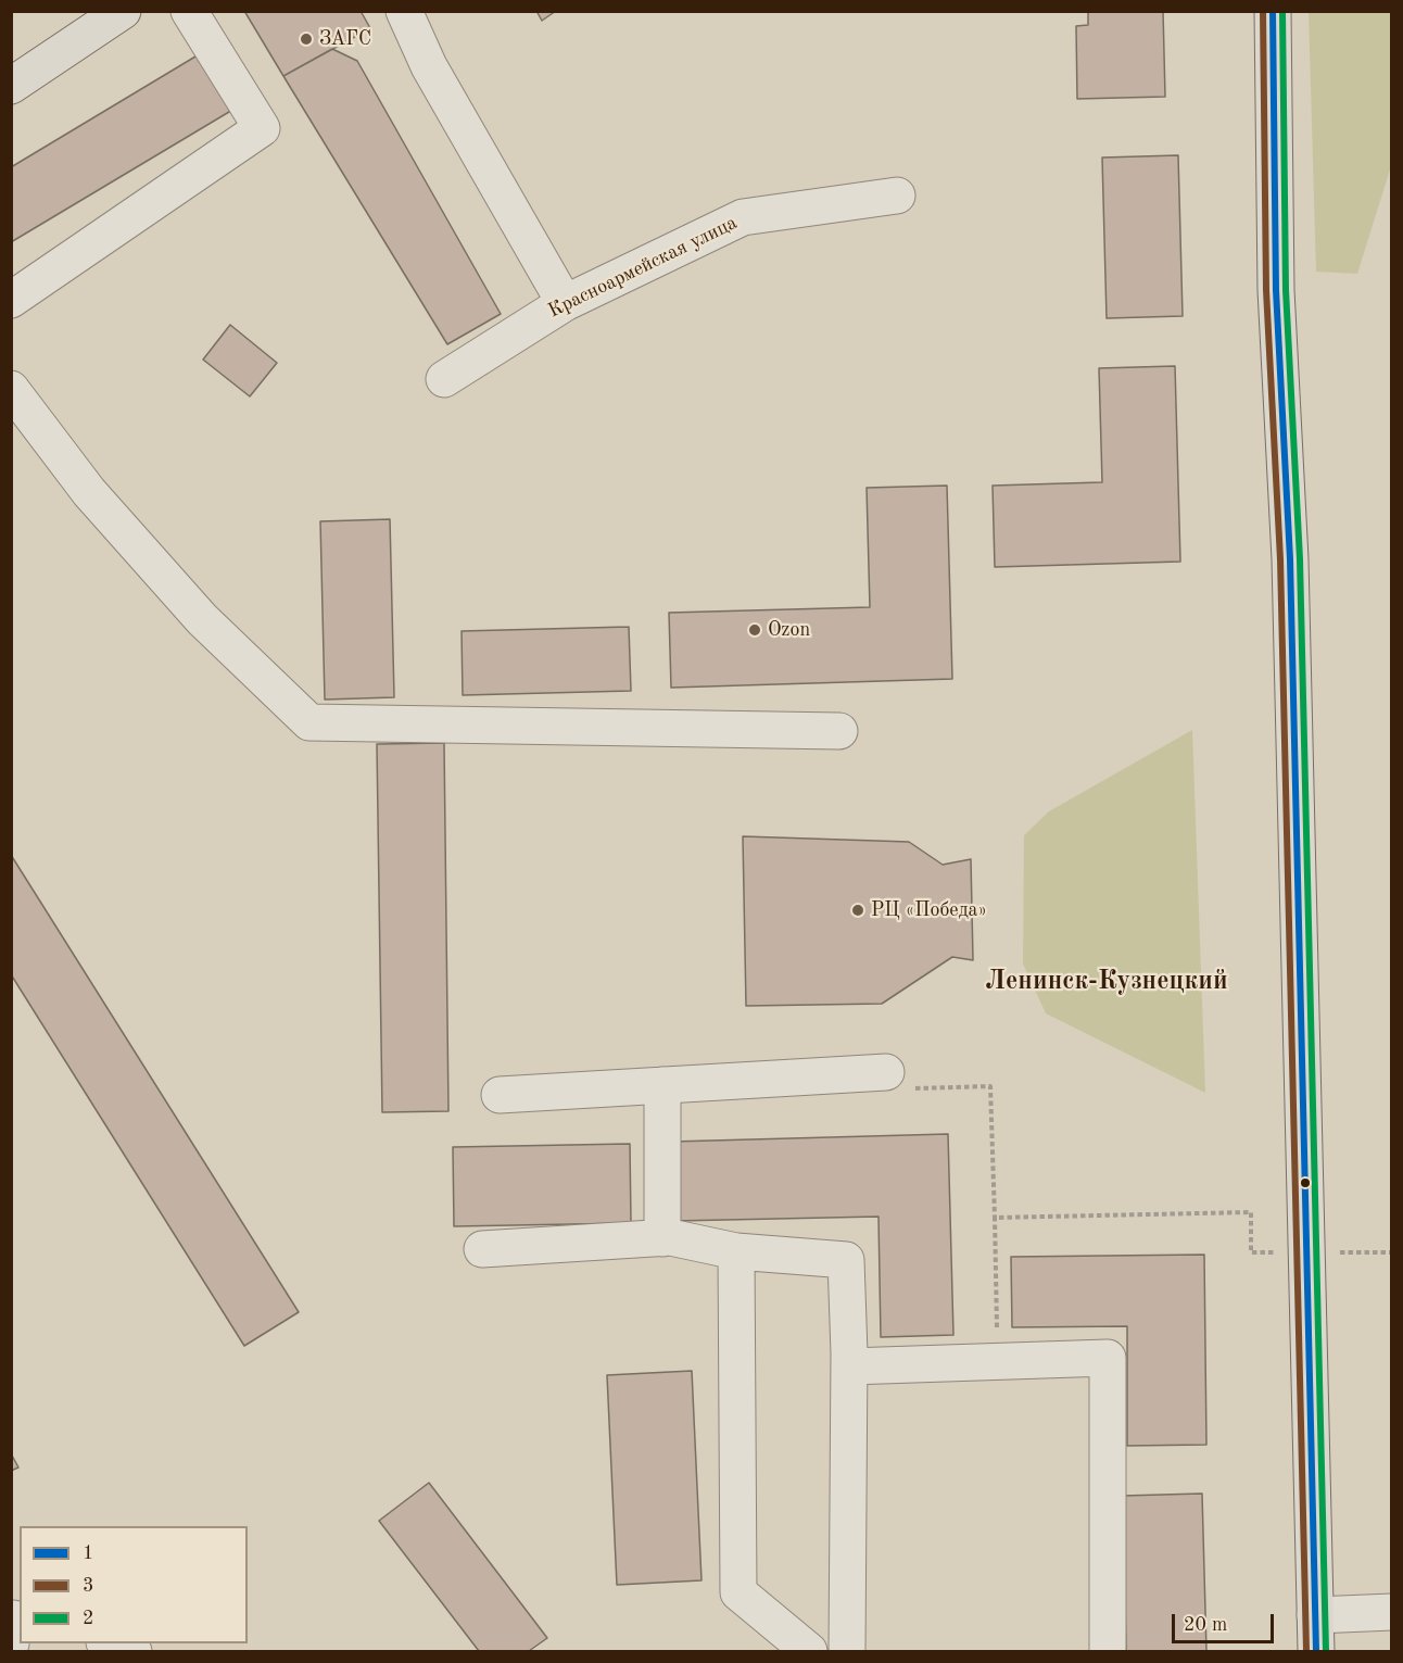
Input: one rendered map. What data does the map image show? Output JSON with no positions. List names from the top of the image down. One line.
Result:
{"streets":{"street":["Красноармейская улица"]},"districts":["Ленинск-Кузнецкий"],"places":["ЗАГС","Ozon","РЦ «Победа»"],"lines":["transit line 1","transit line 3","transit line 2"],"legend":["1","3","2"],"scale_bar":"20 m"}
